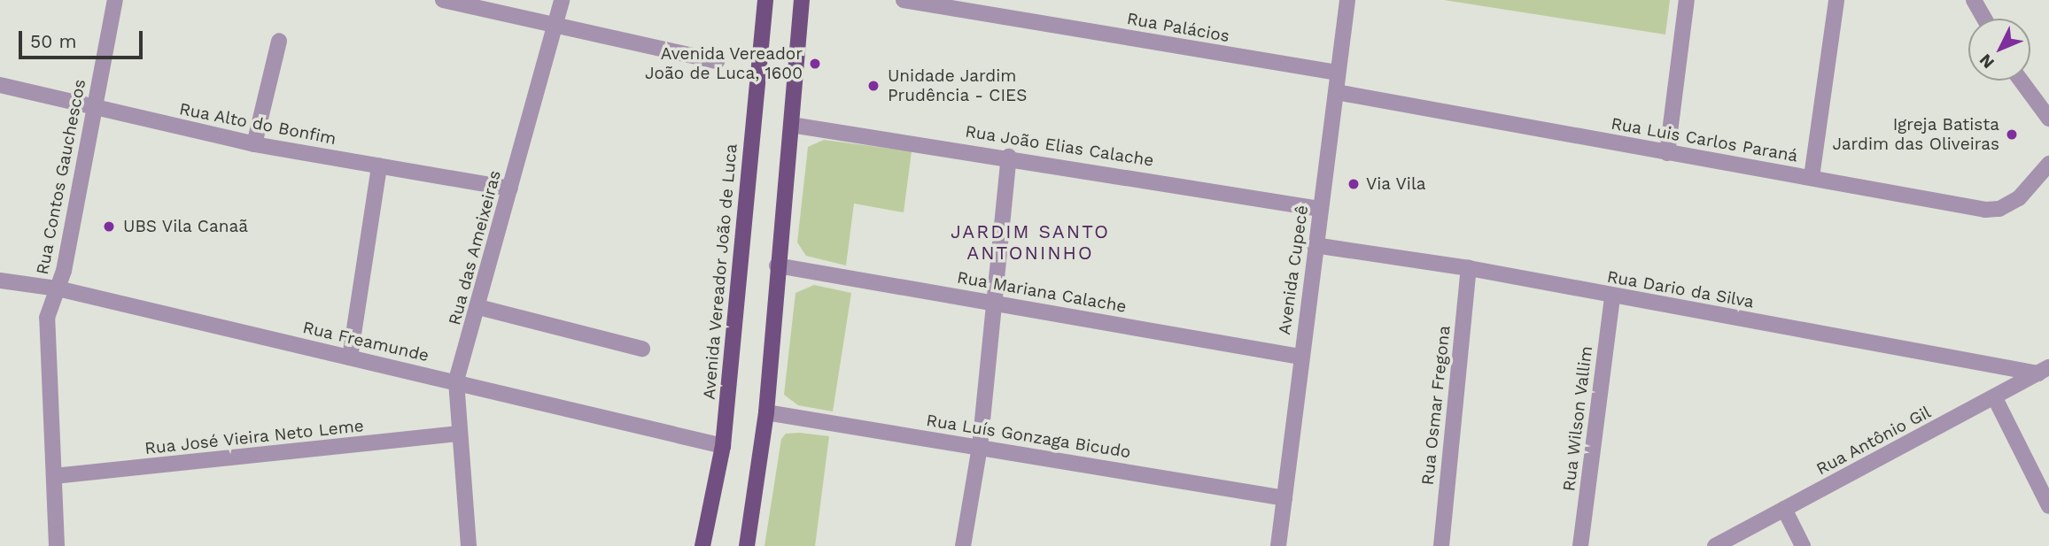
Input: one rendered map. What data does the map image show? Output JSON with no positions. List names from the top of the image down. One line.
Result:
{"streets":{"main road":["Avenida Vereador João de Luca"],"street":["Rua Palácios","Rua Alto do Bonfim","Rua Luis Carlos Paraná","Rua João Elias Calache","Rua Contos Gauchescos","Rua das Ameixeiras","Avenida Cupecê","Rua Dario da Silva","Rua Mariana Calache","Rua Freamunde","Rua Osmar Fregona","Rua Wilson Vallim","Rua Luís Gonzaga Bicudo","Rua José Vieira Neto Leme","Rua Antônio Gil"]},"crossings":[["Rua Palácios","Avenida Cupecê"],["Rua Alto do Bonfim","Rua Contos Gauchescos"],["Rua Alto do Bonfim","Rua das Ameixeiras"],["Rua Luis Carlos Paraná","Avenida Cupecê"],["Rua João Elias Calache","Avenida Cupecê"],["Rua Contos Gauchescos","Rua Freamunde"],["Rua Contos Gauchescos","Rua José Vieira Neto Leme"],["Rua das Ameixeiras","Rua Freamunde"],["Rua das Ameixeiras","Rua José Vieira Neto Leme"],["Avenida Cupecê","Rua Dario da Silva"],["Avenida Cupecê","Rua Mariana Calache"],["Avenida Cupecê","Rua Luís Gonzaga Bicudo"],["Avenida Vereador João de Luca","Rua Freamunde"],["Rua Dario da Silva","Rua Osmar Fregona"],["Rua Dario da Silva","Rua Wilson Vallim"],["Rua Dario da Silva","Rua Antônio Gil"]],"districts":["JARDIM SANTO ANTONINHO"],"places":["Avenida Vereador João de Luca, 1600","Unidade Jardim Prudência - CIES","Igreja Batista Jardim das Oliveiras","Via Vila","UBS Vila Canaã"],"scale_bar":"50 m","north":"bottom left"}
